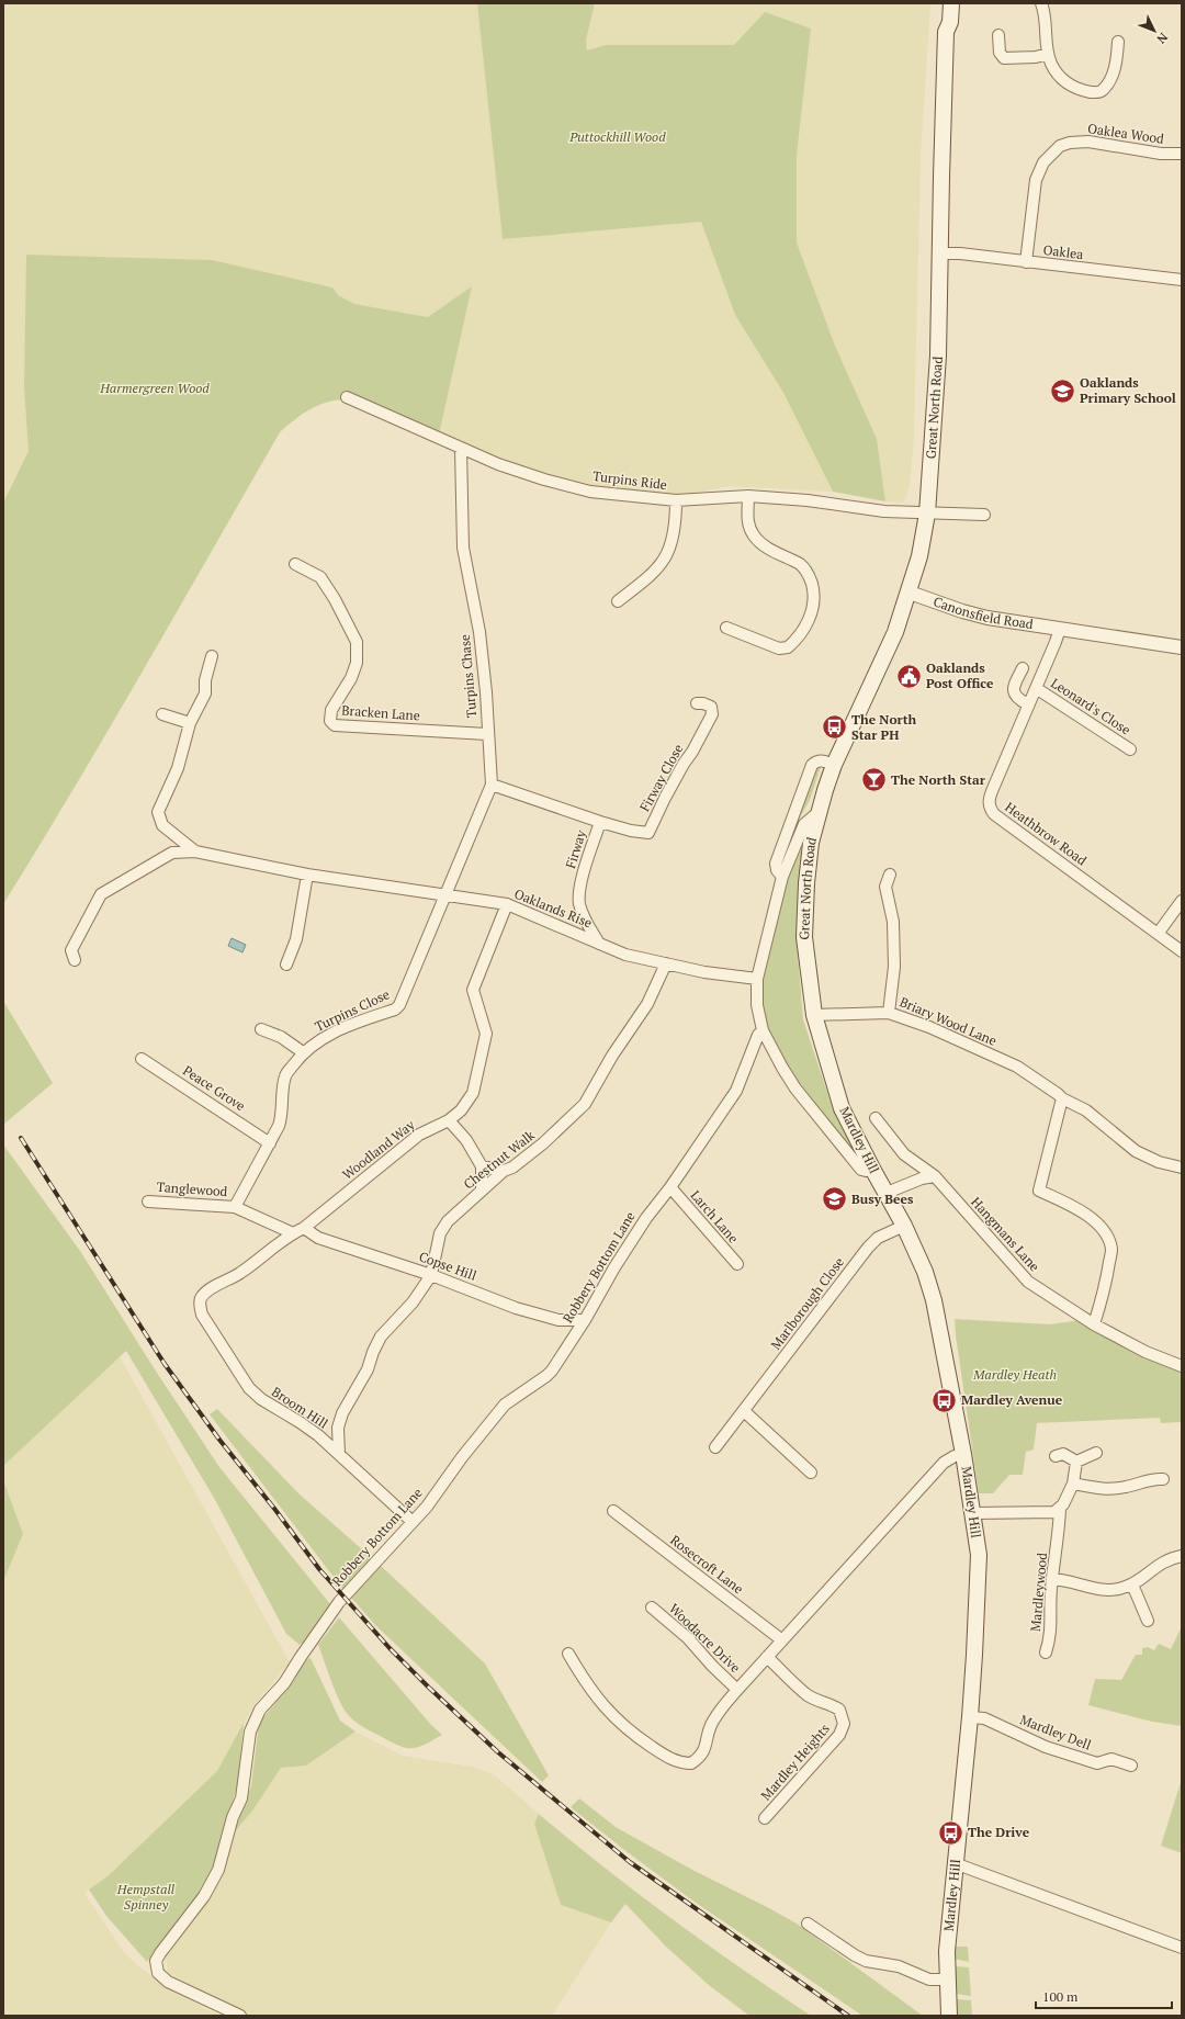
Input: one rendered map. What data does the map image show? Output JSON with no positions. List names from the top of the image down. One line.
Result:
{"streets":{"main road":["Great North Road","Mardley Hill"],"street":["Oaklea Wood","Oaklea","Turpins Ride","Canonsfield Road","Turpins Chase","Leonard's Close","Bracken Lane","Firway Close","Heathbrow Road","Firway","Oaklands Rise","Turpins Close","Briary Wood Lane","Peace Grove","Woodland Way","Chestnut Walk","Tanglewood","Larch Lane","Hangmans Lane","Copse Hill","Robbery Bottom Lane","Marlborough Close","Broom Hill","Rosecroft Lane","Mardleywood","Woodacre Drive","Mardley Dell","Mardley Heights"]},"crossings":[["Oaklea Wood","Oaklea"],["Oaklea","Great North Road"],["Great North Road","Turpins Ride"],["Great North Road","Canonsfield Road"],["Great North Road","Briary Wood Lane"],["Great North Road","Mardley Hill"],["Turpins Ride","Turpins Chase"],["Canonsfield Road","Heathbrow Road"],["Turpins Chase","Bracken Lane"],["Turpins Chase","Firway"],["Turpins Chase","Oaklands Rise"],["Turpins Chase","Turpins Close"],["Leonard's Close","Heathbrow Road"],["Firway Close","Firway"],["Firway","Oaklands Rise"],["Oaklands Rise","Turpins Close"],["Oaklands Rise","Woodland Way"],["Oaklands Rise","Chestnut Walk"],["Turpins Close","Peace Grove"],["Turpins Close","Tanglewood"],["Briary Wood Lane","Mardley Hill"],["Mardley Hill","Marlborough Close"],["Mardley Hill","Mardley Dell"],["Woodland Way","Copse Hill"],["Woodland Way","Broom Hill"],["Chestnut Walk","Copse Hill"],["Chestnut Walk","Broom Hill"],["Larch Lane","Robbery Bottom Lane"],["Copse Hill","Robbery Bottom Lane"],["Robbery Bottom Lane","Broom Hill"]],"parks":["Puttockhill Wood","Harmergreen Wood","Mardley Heath","Hempstall Spinney"],"places":{"school or university":["Oaklands Primary School","Busy Bees"],"public building":["Oaklands Post Office"],"bus stop":["The North Star PH","Mardley Avenue","The Drive"],"bar":["The North Star"]},"scale_bar":"100 m","north":"bottom right"}
